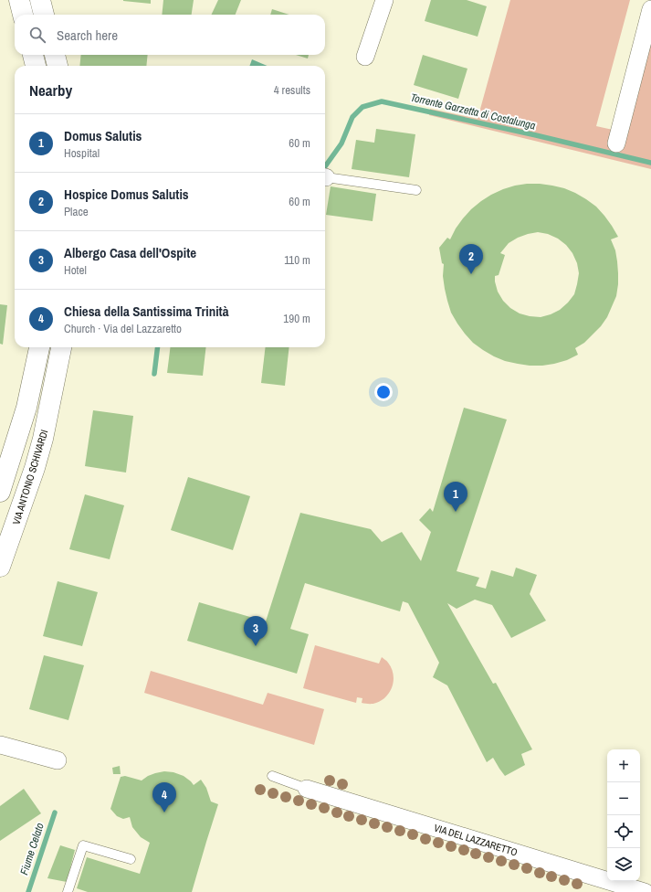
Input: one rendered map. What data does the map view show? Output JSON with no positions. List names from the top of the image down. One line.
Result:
{"streets":{"street":["VIA ANTONIO SCHIVARDI","VIA DEL LAZZARETTO"]},"water":["Torrente Garzetta di Costalunga","Fiume Celato"],"page":{"search":"Search here","heading":["Nearby","4 results"],"list":[{"mark":"1","name":"Domus Salutis","note":"Hospital","value":"60 m"},{"mark":"2","name":"Hospice Domus Salutis","note":"Place","value":"60 m"},{"mark":"3","name":"Albergo Casa dell'Ospite","note":"Hotel","value":"110 m"},{"mark":"4","name":"Chiesa della Santissima Trinità","note":"Church · Via del Lazzaretto","value":"190 m"}],"pins":["2","1","3","4"],"map_buttons":["+","−"]}}
